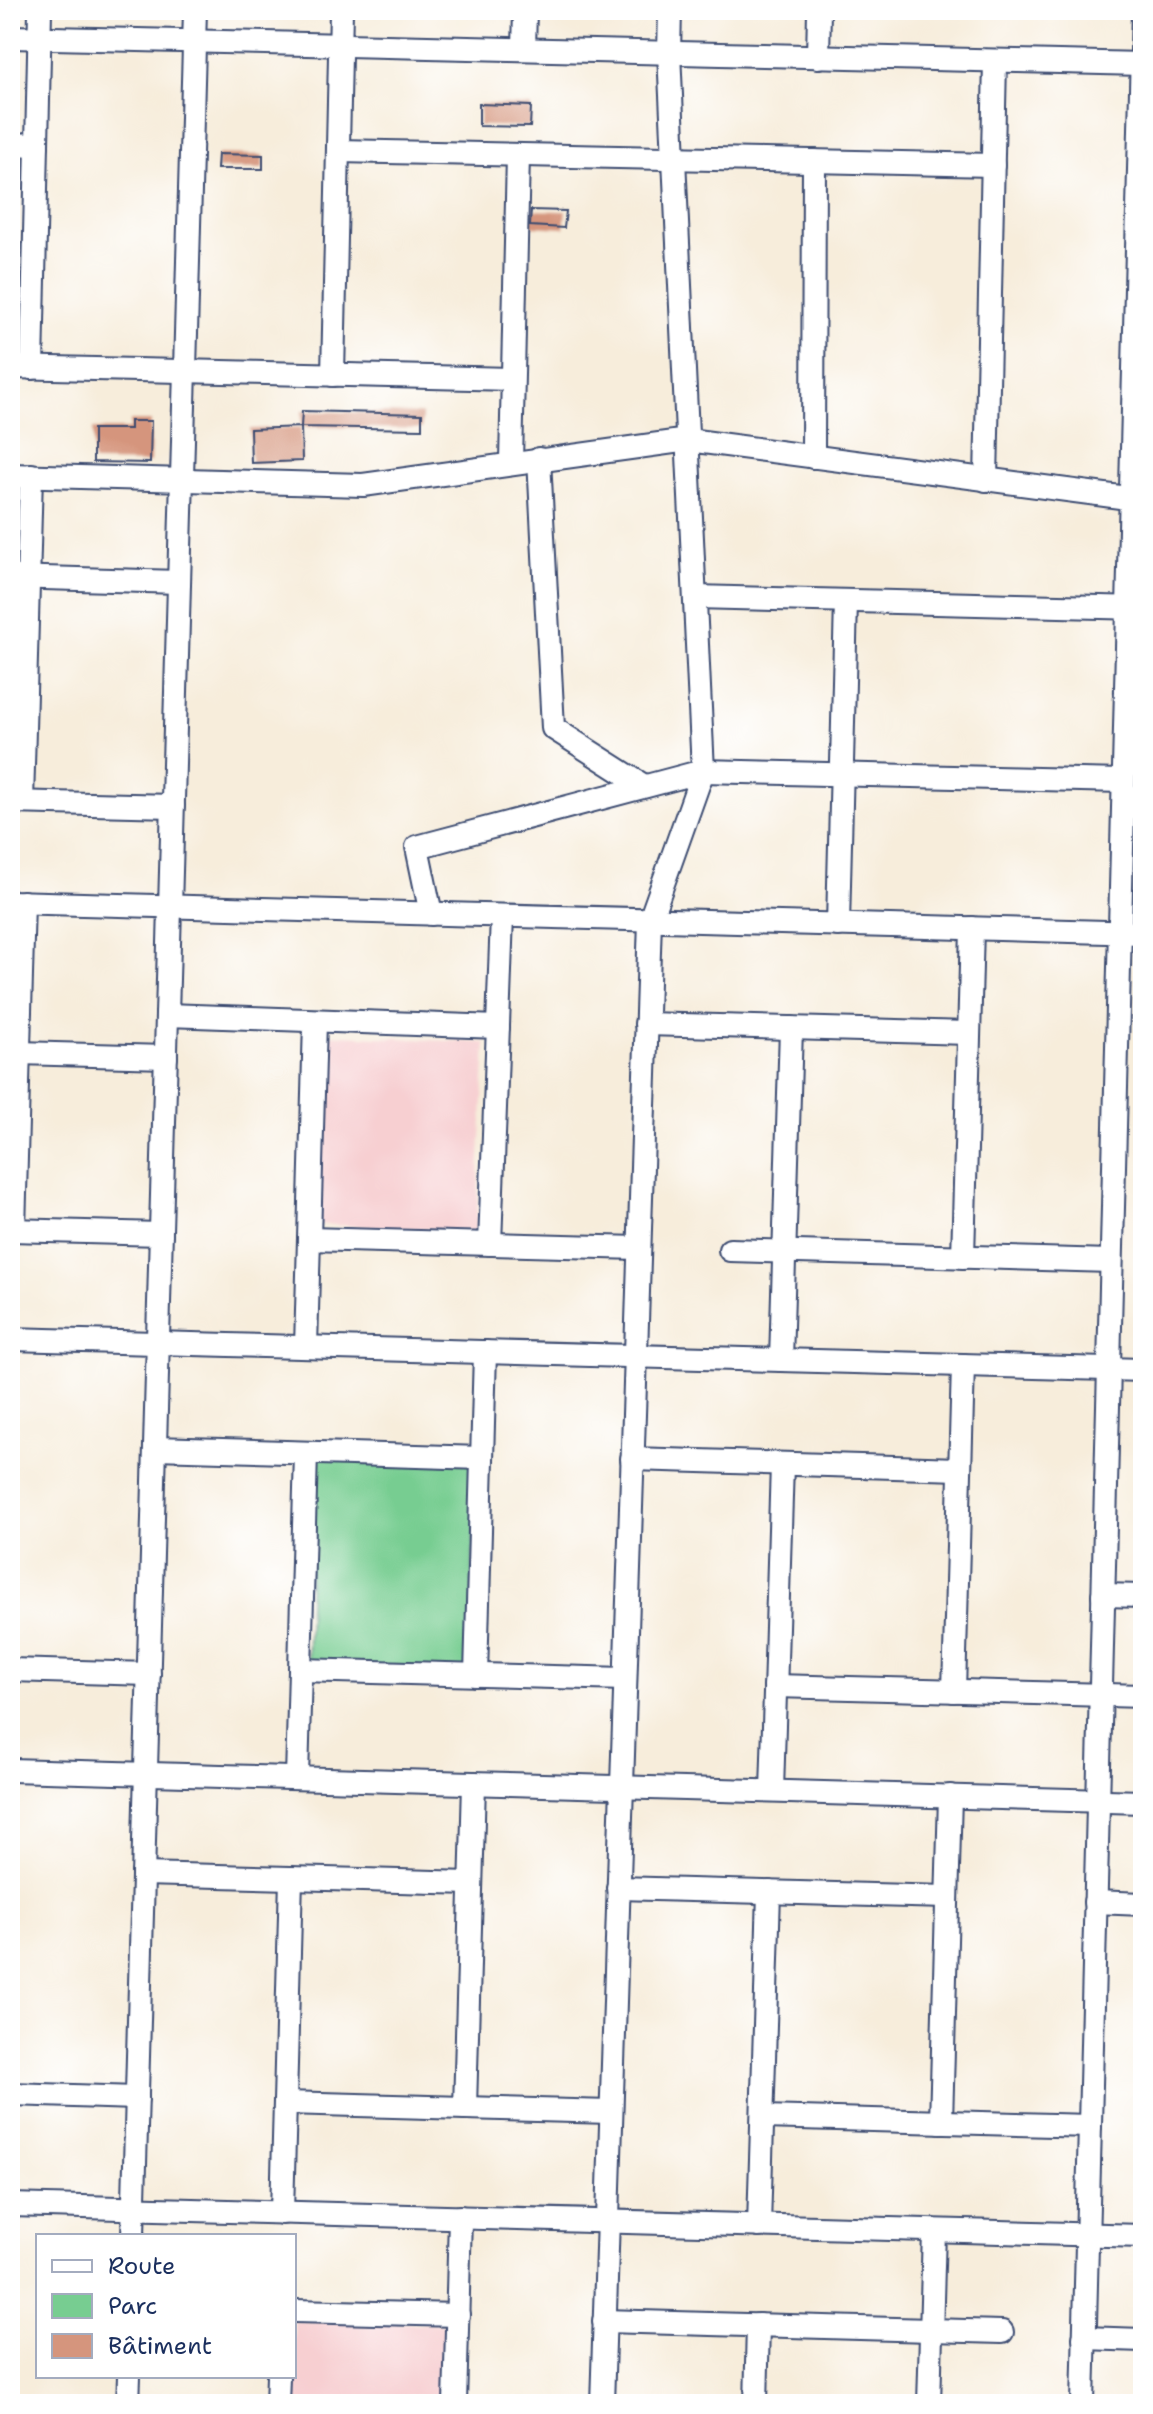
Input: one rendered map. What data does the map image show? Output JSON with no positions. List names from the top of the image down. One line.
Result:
{"legend":["Route","Parc","Bâtiment"]}
